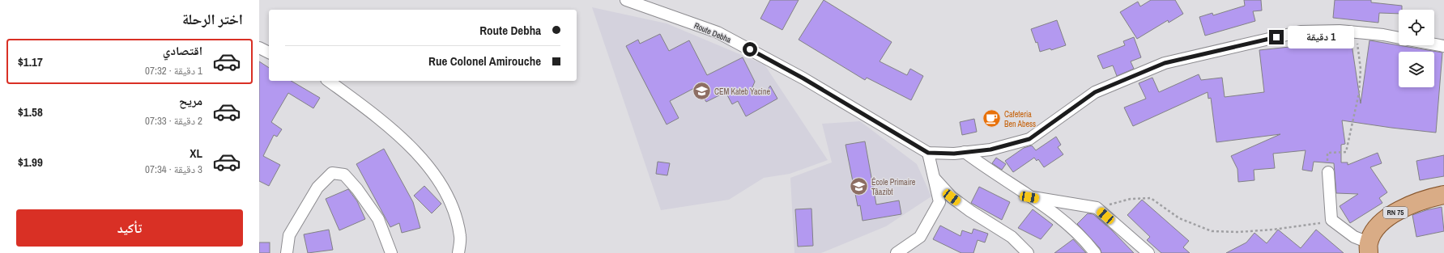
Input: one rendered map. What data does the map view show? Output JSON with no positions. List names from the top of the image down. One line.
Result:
{"streets":{"main road":["RN 75"],"street":["Route Debha"]},"places":{"school or university":["CEM Kateb Yacine","École Primaire Tâazibt"],"cafe":["Cafeteria Ben Abess"]},"page":{"heading":"اختر الرحلة","banner":["Route Debha","Rue Colonel Amirouche"],"bubble":"1 دقيقة","list":[{"name":"اقتصادي","note":"1 دقيقة · 07:32","value":"$1.17"},{"name":"مريح","note":"2 دقيقة · 07:33","value":"$1.58"},{"name":"XL","note":"3 دقيقة · 07:34","value":"$1.99"}],"buttons":"تأكيد"}}
